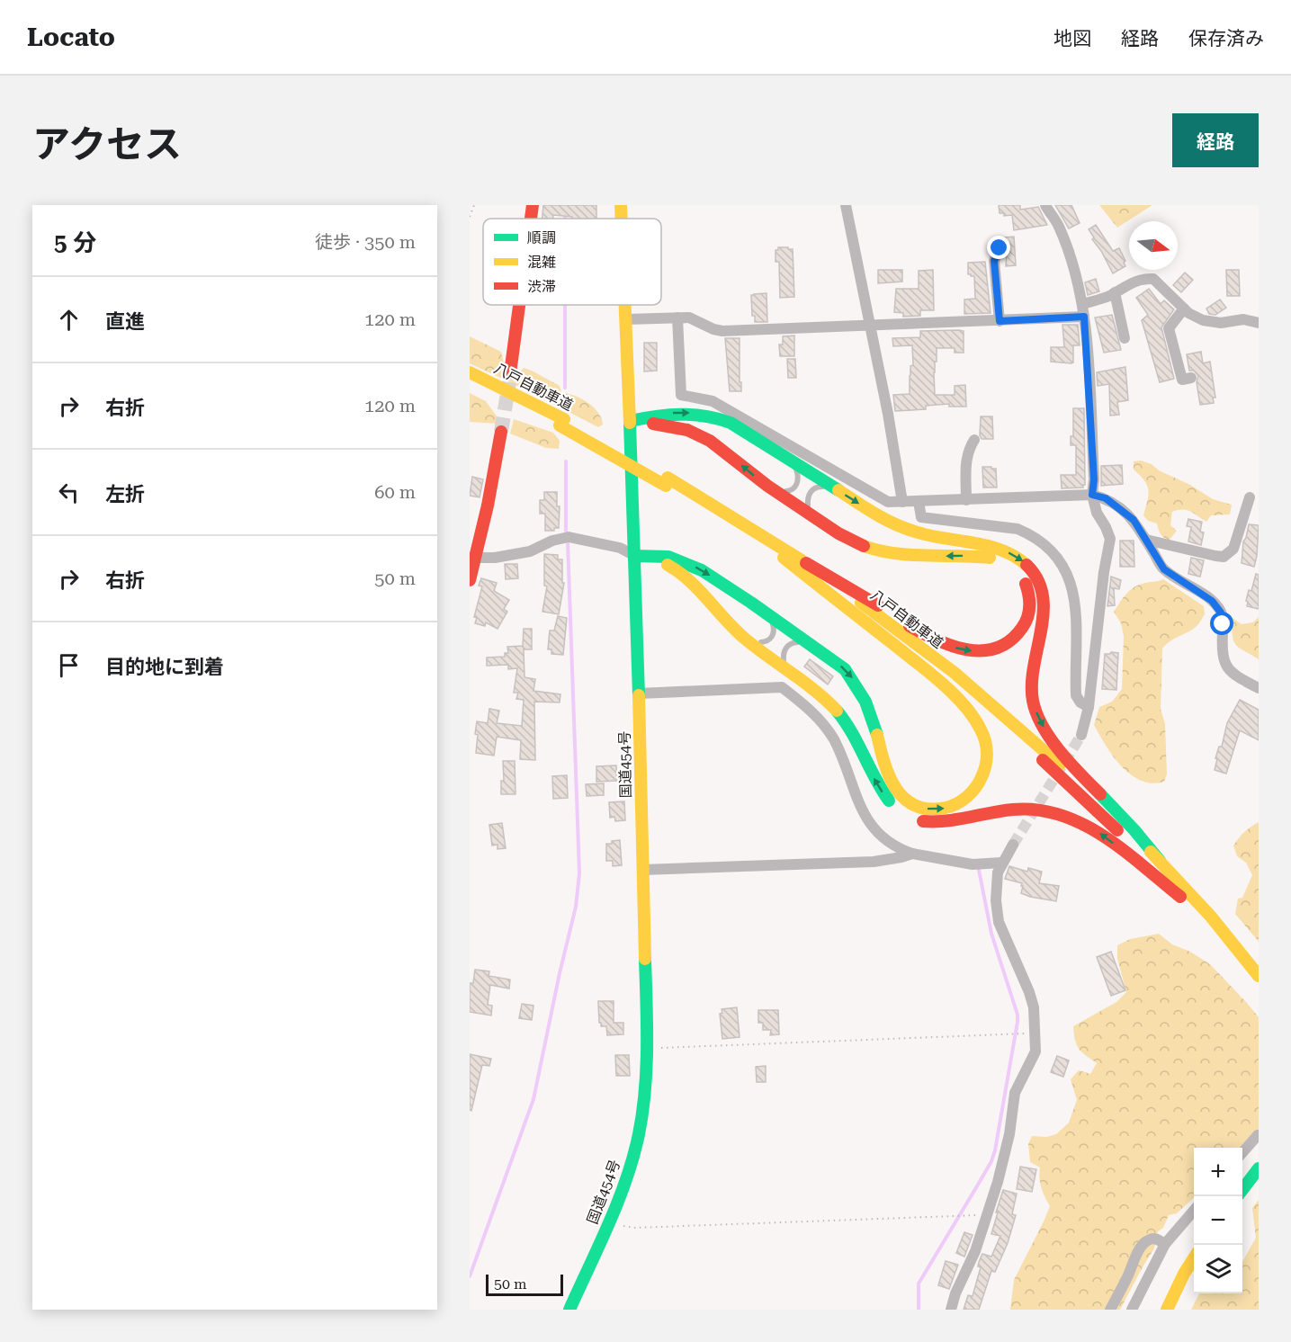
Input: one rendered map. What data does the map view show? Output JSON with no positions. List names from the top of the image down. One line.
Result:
{"streets":{"main road":["八戸自動車道","国道454号"]},"legend":["順調","混雑","渋滞"],"scale_bar":"50 m","north":"right","page":{"header":"Locato","nav":["地図","経路","保存済み"],"title":"アクセス","buttons":"経路","heading":["5 分","徒歩 · 350 m"],"list":[["直進","120 m"],["右折","120 m"],["左折","60 m"],["右折","50 m"],"目的地に到着"],"map_buttons":["+","−"],"scale":"50 m"}}
